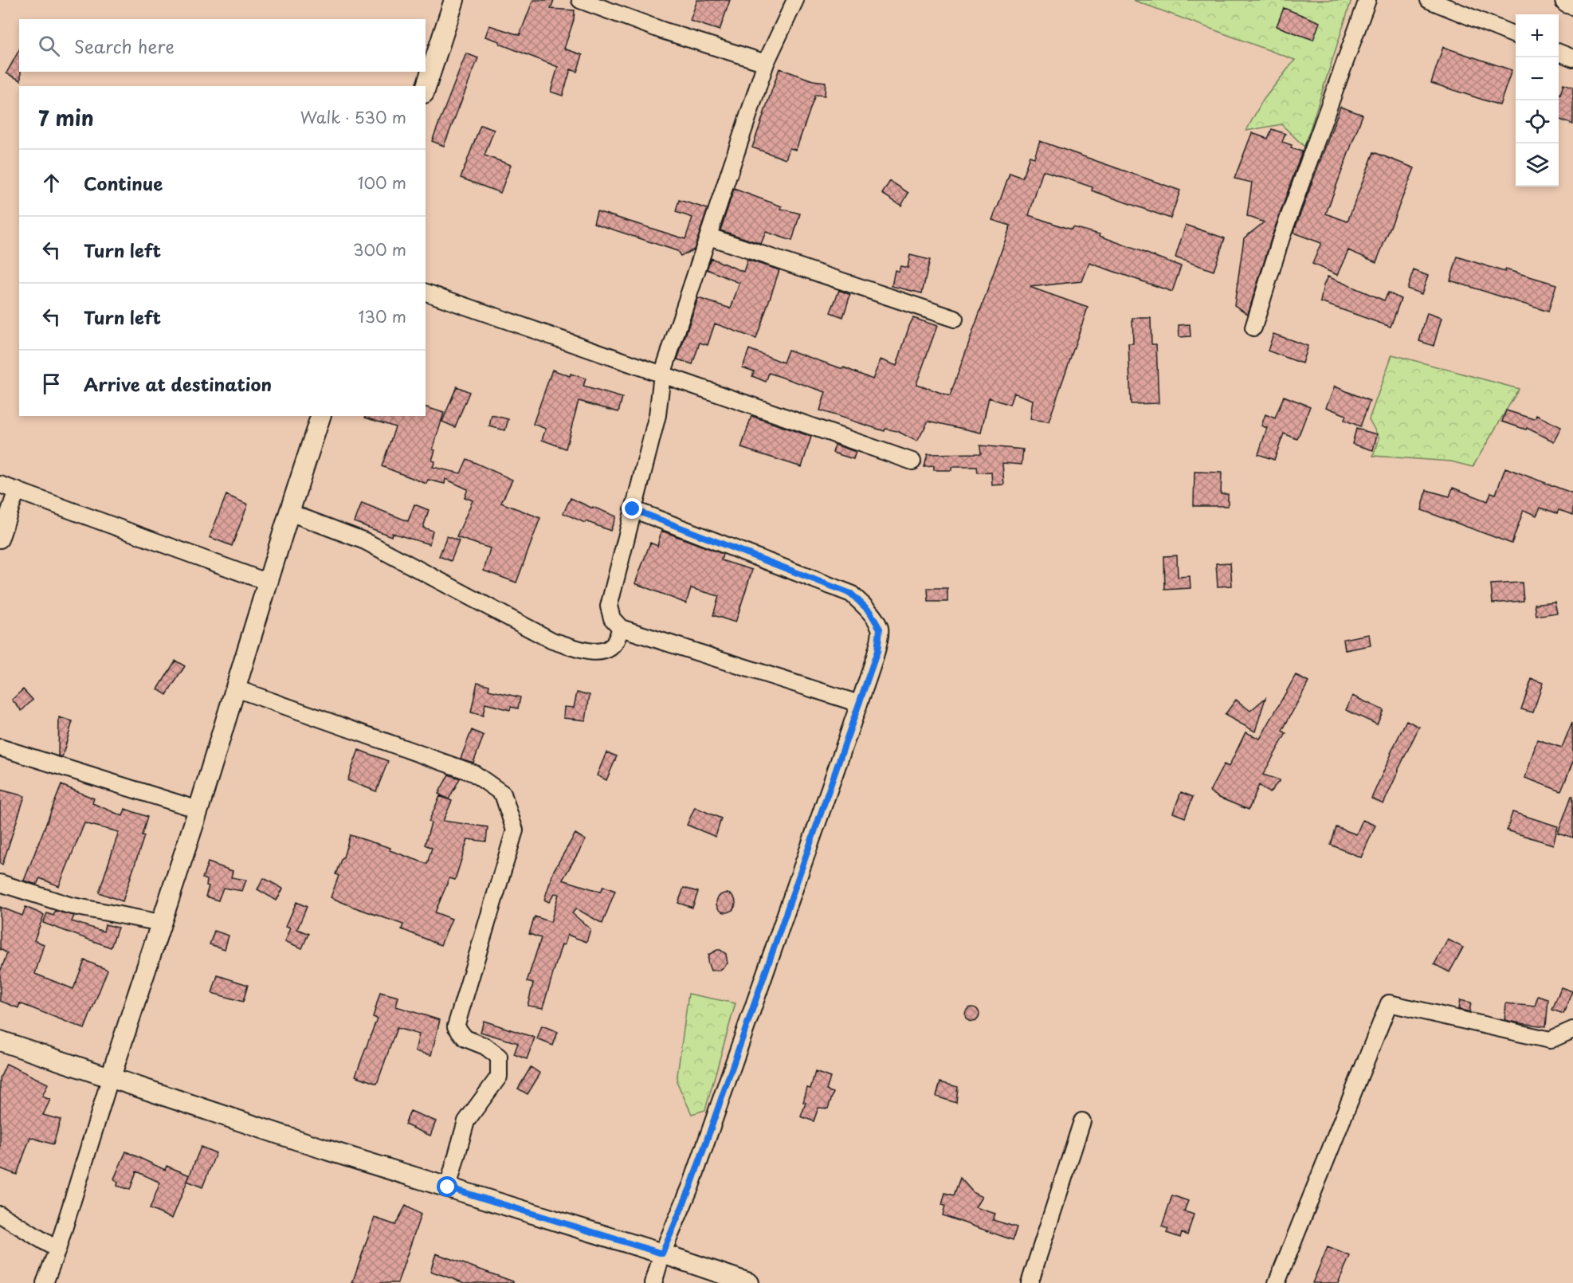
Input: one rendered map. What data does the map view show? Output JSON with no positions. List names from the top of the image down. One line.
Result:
{"page":{"map_buttons":["+","−"],"search":"Search here","heading":["7 min","Walk · 530 m"],"list":[["Continue","100 m"],["Turn left","300 m"],["Turn left","130 m"],"Arrive at destination"]}}
